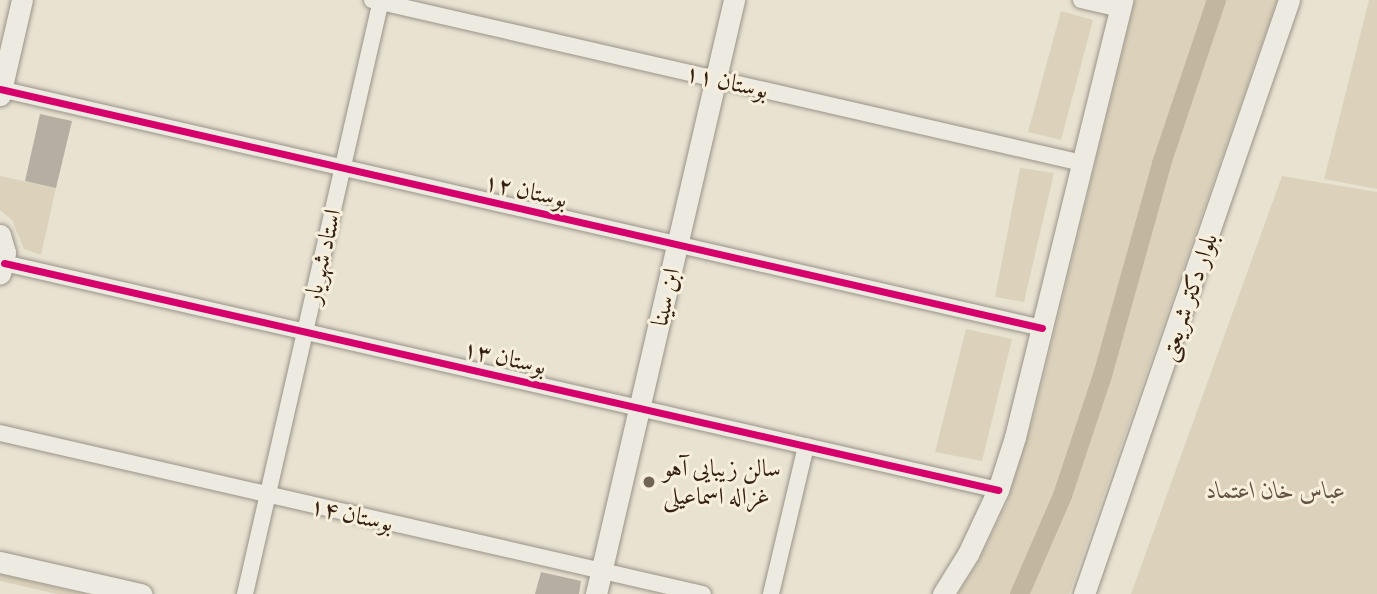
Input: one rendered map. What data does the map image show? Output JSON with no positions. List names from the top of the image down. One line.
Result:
{"streets":{"main road":["ابن سینا","بلوار دکتر شریعتی"],"street":["بوستان ۱۱","بوستان ۱۲","استاد شهریار","بوستان ۱۳","بوستان ۱۴"]},"crossings":[["بوستان ۱۱","استاد شهریار"],["بوستان ۱۱","ابن سینا"],["بوستان ۱۲","استاد شهریار"],["بوستان ۱۲","ابن سینا"],["استاد شهریار","بوستان ۱۳"],["استاد شهریار","بوستان ۱۴"],["ابن سینا","بوستان ۱۳"],["ابن سینا","بوستان ۱۴"]],"parks":["عباس خان اعتماد"],"places":["سالن زیبایی آهو غزاله اسماعیلی"]}
